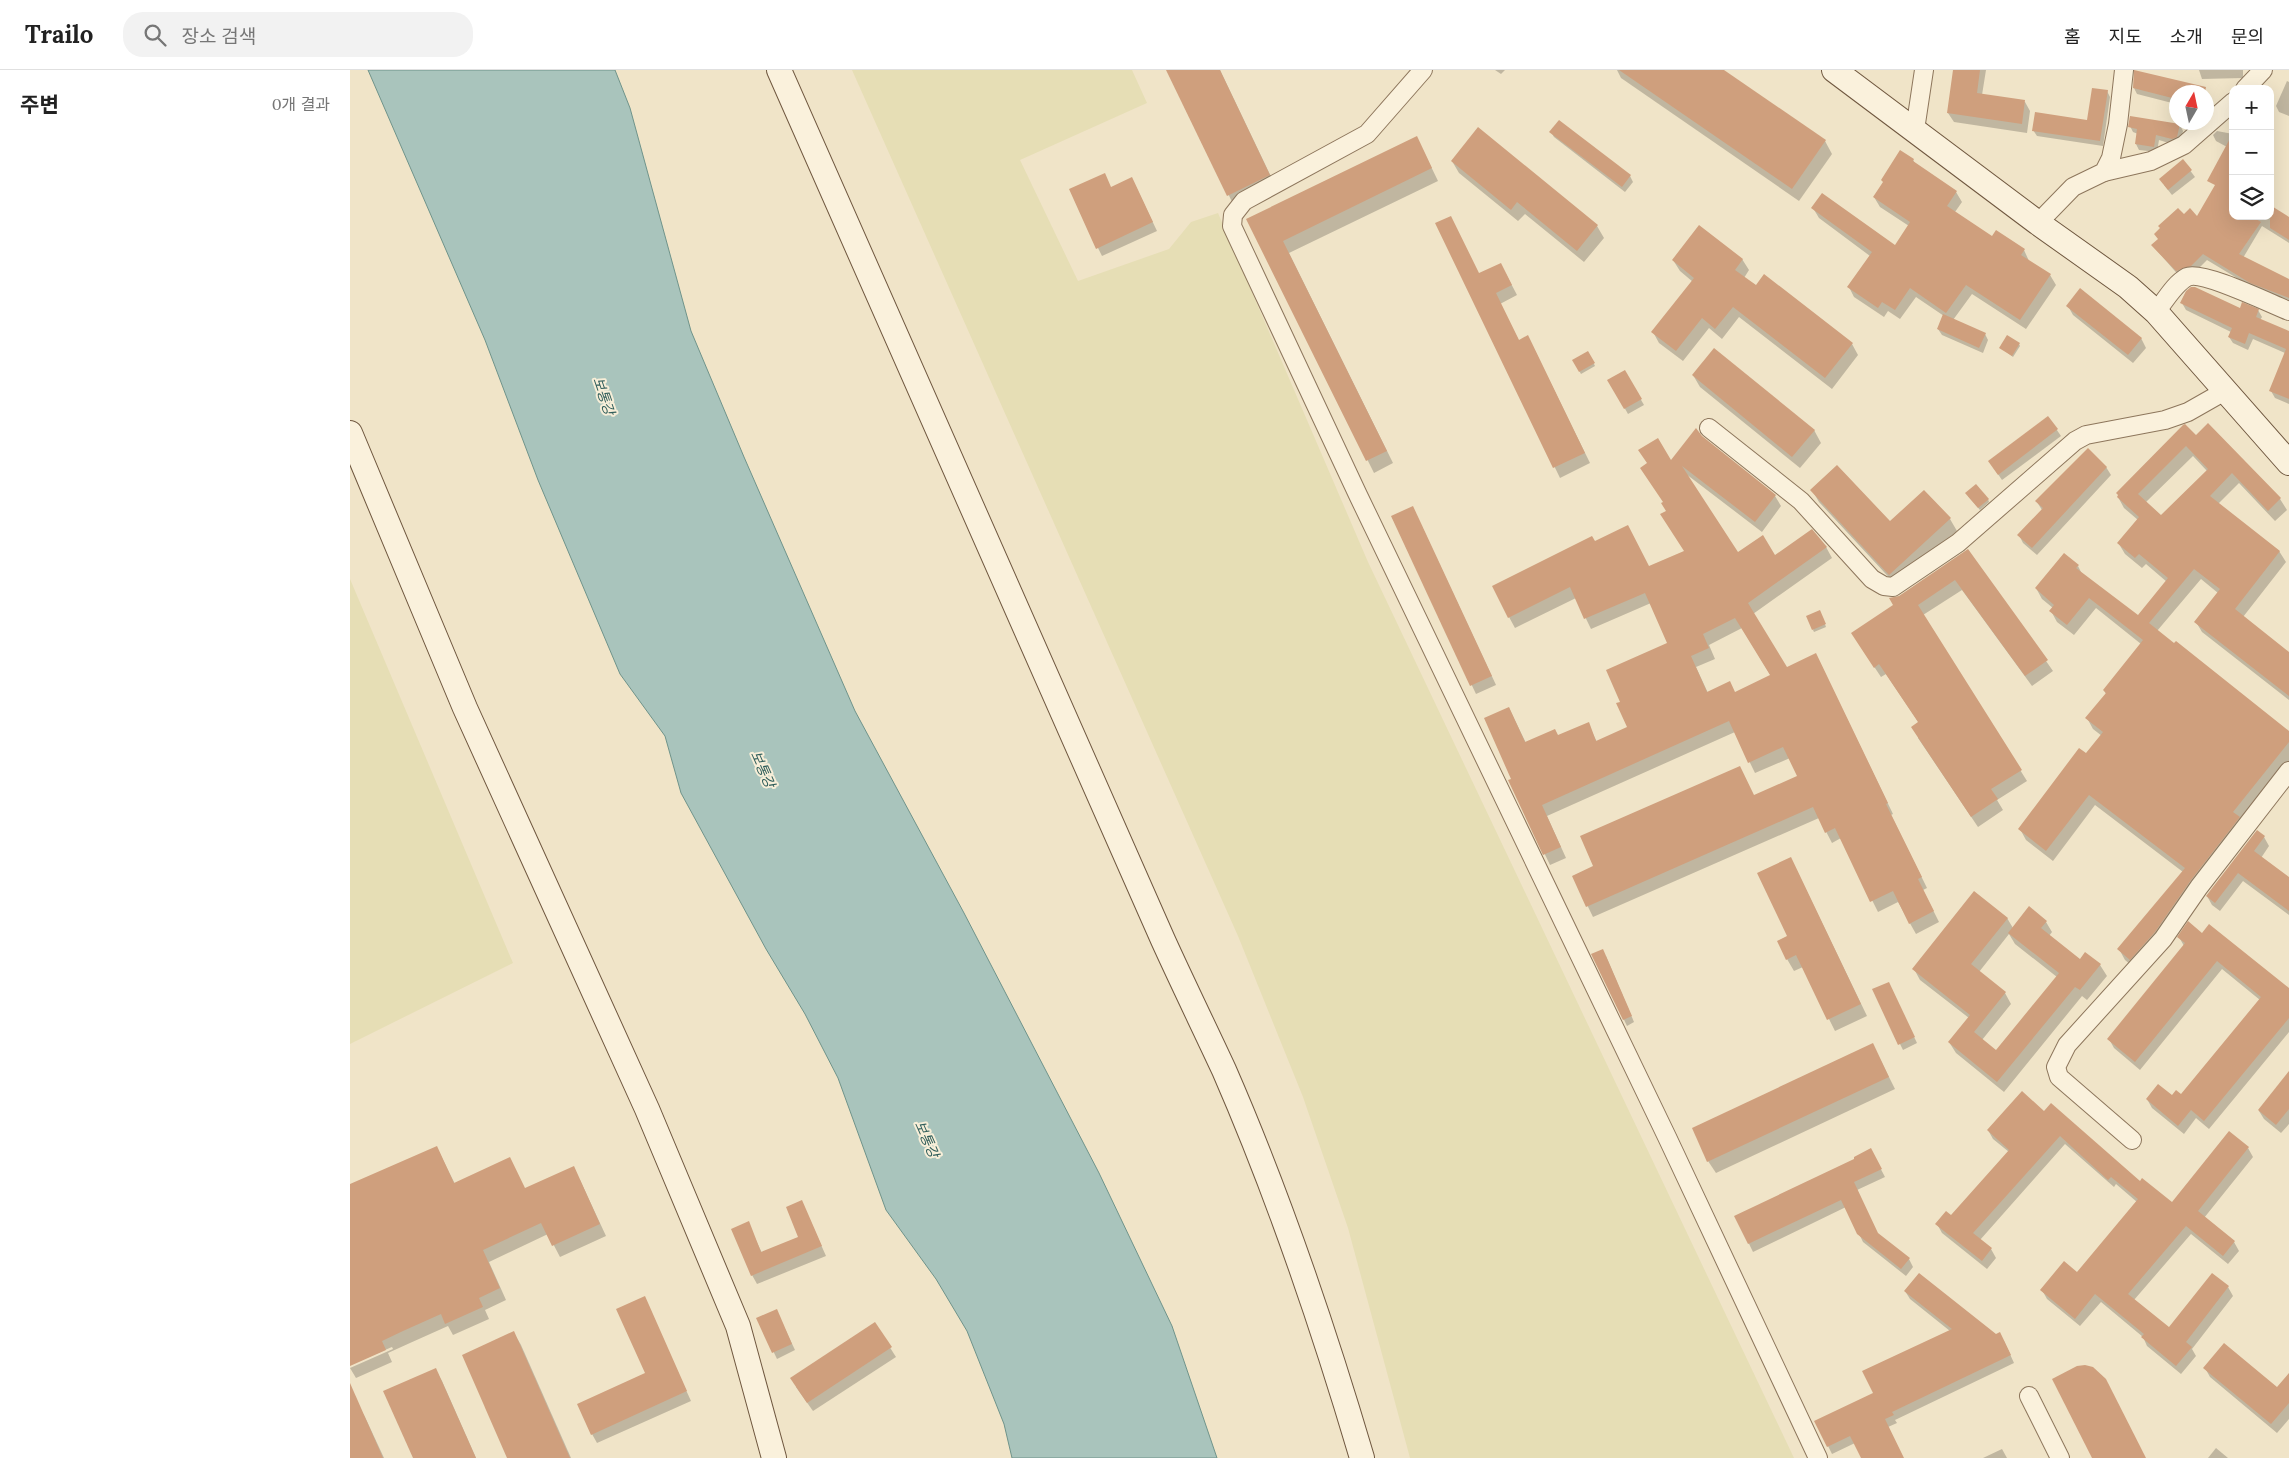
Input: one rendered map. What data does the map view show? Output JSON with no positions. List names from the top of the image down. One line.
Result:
{"water":["보통강"],"north":"top","page":{"header":"Trailo","search":"장소 검색","nav":["홈","지도","소개","문의"],"heading":["주변","0개 결과"],"map_buttons":["+","−"]}}
